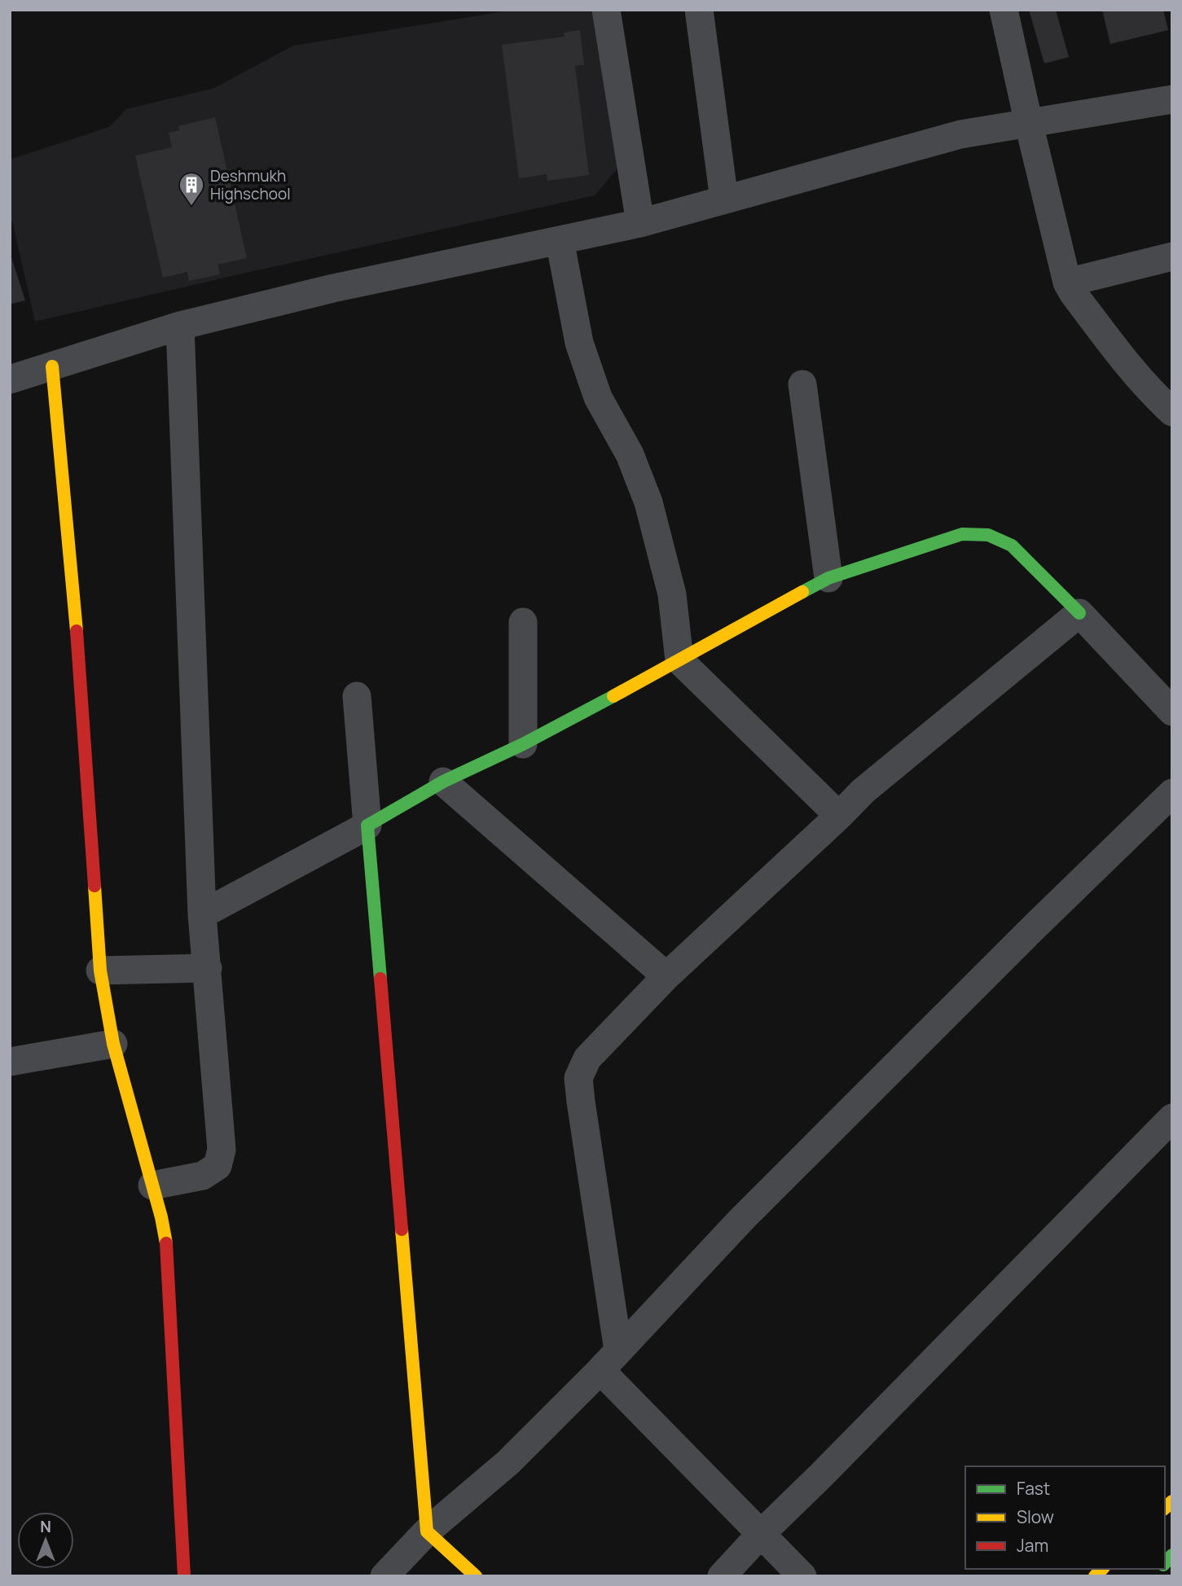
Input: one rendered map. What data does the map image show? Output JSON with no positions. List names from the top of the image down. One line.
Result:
{"places":{"building":["Deshmukh Highschool"]},"legend":["Fast","Slow","Jam"],"north":"top"}
